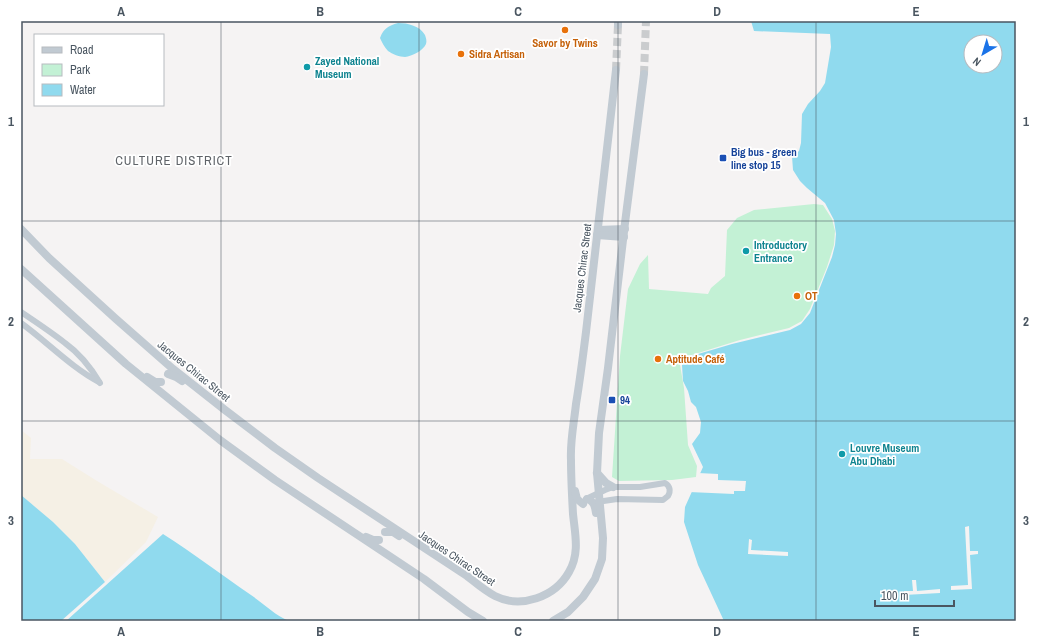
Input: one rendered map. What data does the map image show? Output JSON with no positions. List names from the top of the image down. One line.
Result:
{"streets":{"street":["Jacques Chirac Street"]},"districts":["CULTURE DISTRICT"],"places":{"other":["Savor by Twins","Sidra Artisan","Zayed National Museum","Introductory Entrance","OT","Aptitude Café","Louvre Museum Abu Dhabi"],"transit":["Big bus - green line stop 15","94"]},"legend":["Road","Park","Water"],"scale_bar":"100 m","north":"bottom left","grid":{"columns":["A","B","C","D","E"],"rows":["1","2","3"]}}
